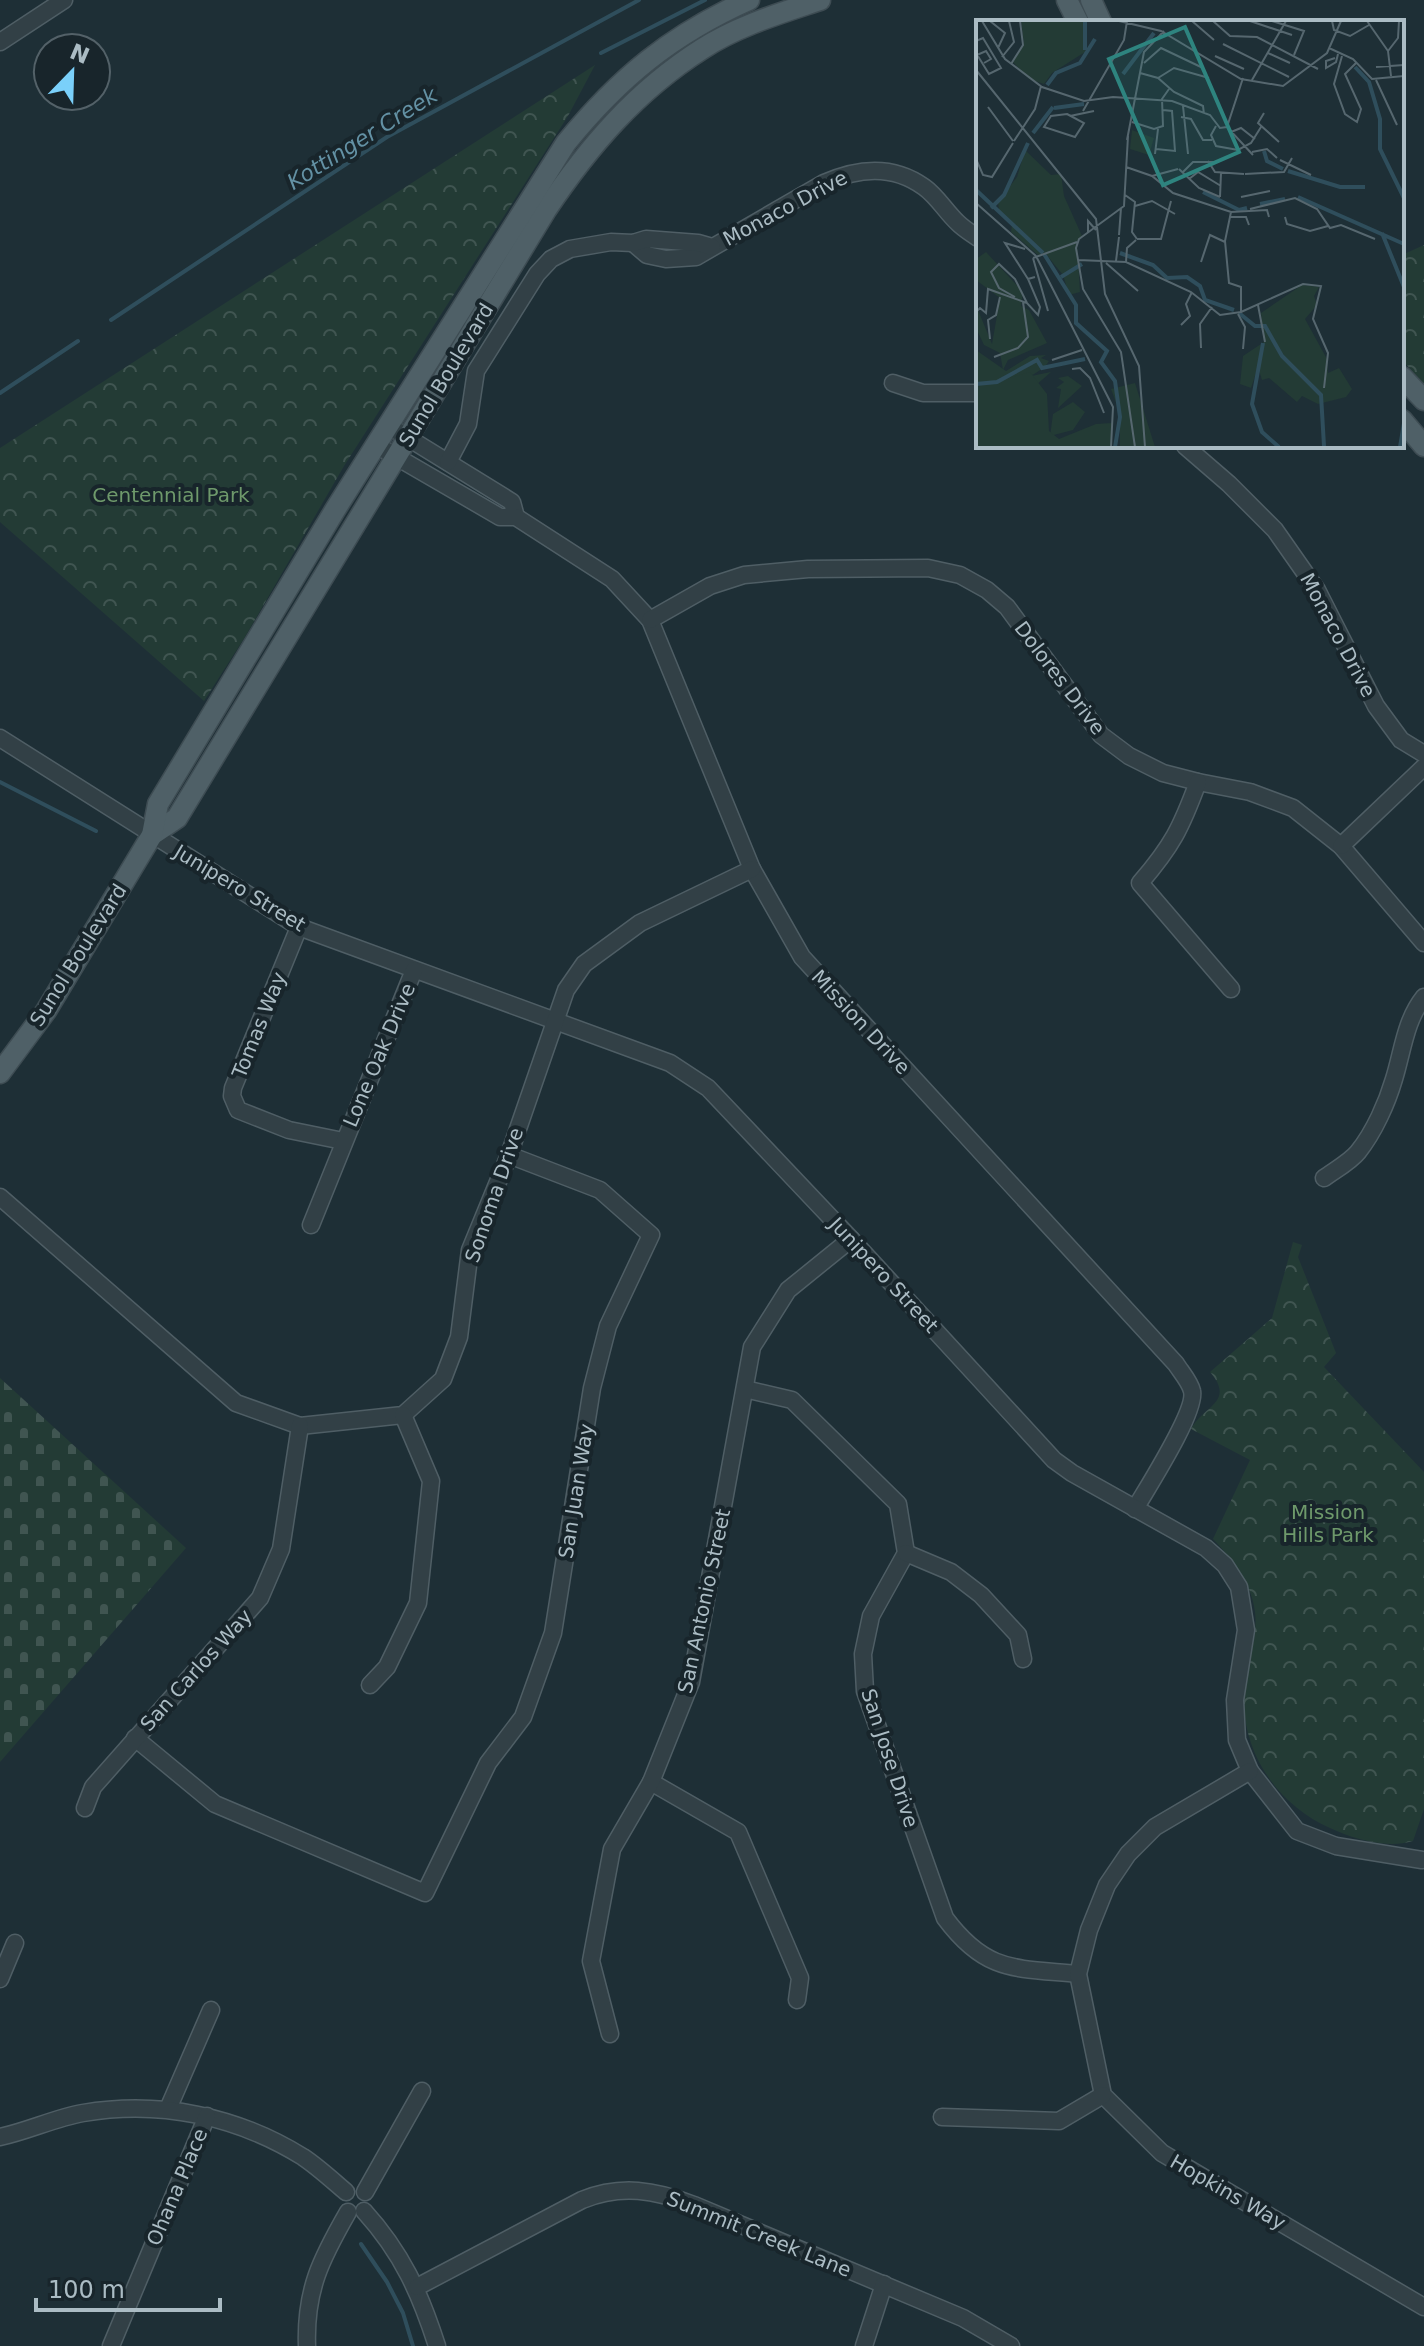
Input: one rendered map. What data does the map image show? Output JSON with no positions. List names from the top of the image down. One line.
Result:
{"streets":{"main road":["Sunol Boulevard"],"street":["Monaco Drive","Dolores Drive","Junipero Street","Mission Drive","Tomas Way","Lone Oak Drive","Sonoma Drive","San Juan Way","San Antonio Street","San Carlos Way","San Jose Drive","Ohana Place","Hopkins Way","Summit Creek Lane"]},"crossings":[["Monaco Drive","Mission Drive"],["Sunol Boulevard","Junipero Street"],["Sunol Boulevard","Mission Drive"],["Dolores Drive","Mission Drive"],["Junipero Street","Mission Drive"],["Junipero Street","Tomas Way"],["Junipero Street","Lone Oak Drive"],["Junipero Street","Sonoma Drive"],["Junipero Street","San Antonio Street"],["Mission Drive","Sonoma Drive"],["Tomas Way","Lone Oak Drive"],["Sonoma Drive","San Juan Way"],["San Juan Way","San Carlos Way"]],"water":["Kottinger Creek"],"parks":["Centennial Park","Mission Hills Park"],"scale_bar":"100 m","north":"top right"}
